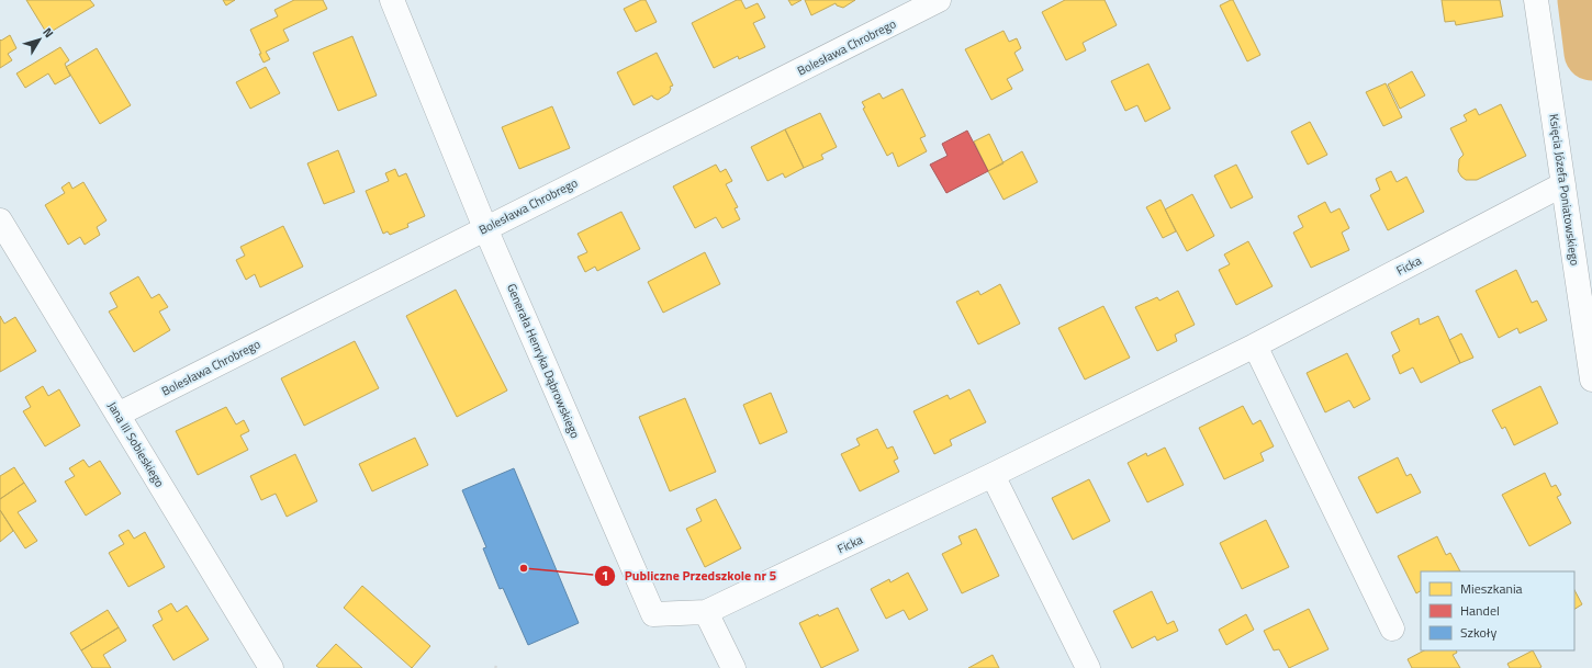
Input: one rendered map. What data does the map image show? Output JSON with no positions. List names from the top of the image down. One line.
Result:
{"streets":{"street":["Bolesława Chrobrego","Księcia Józefa Poniatowskiego","Ficka","Generała Henryka Dąbrowskiego","Jana III Sobieskiego"]},"crossings":[["Bolesława Chrobrego","Generała Henryka Dąbrowskiego"],["Bolesława Chrobrego","Jana III Sobieskiego"],["Księcia Józefa Poniatowskiego","Ficka"],["Ficka","Generała Henryka Dąbrowskiego"]],"places":["Publiczne Przedszkole nr 5"],"legend":["Mieszkania","Handel","Szkoły"],"north":"top right"}
